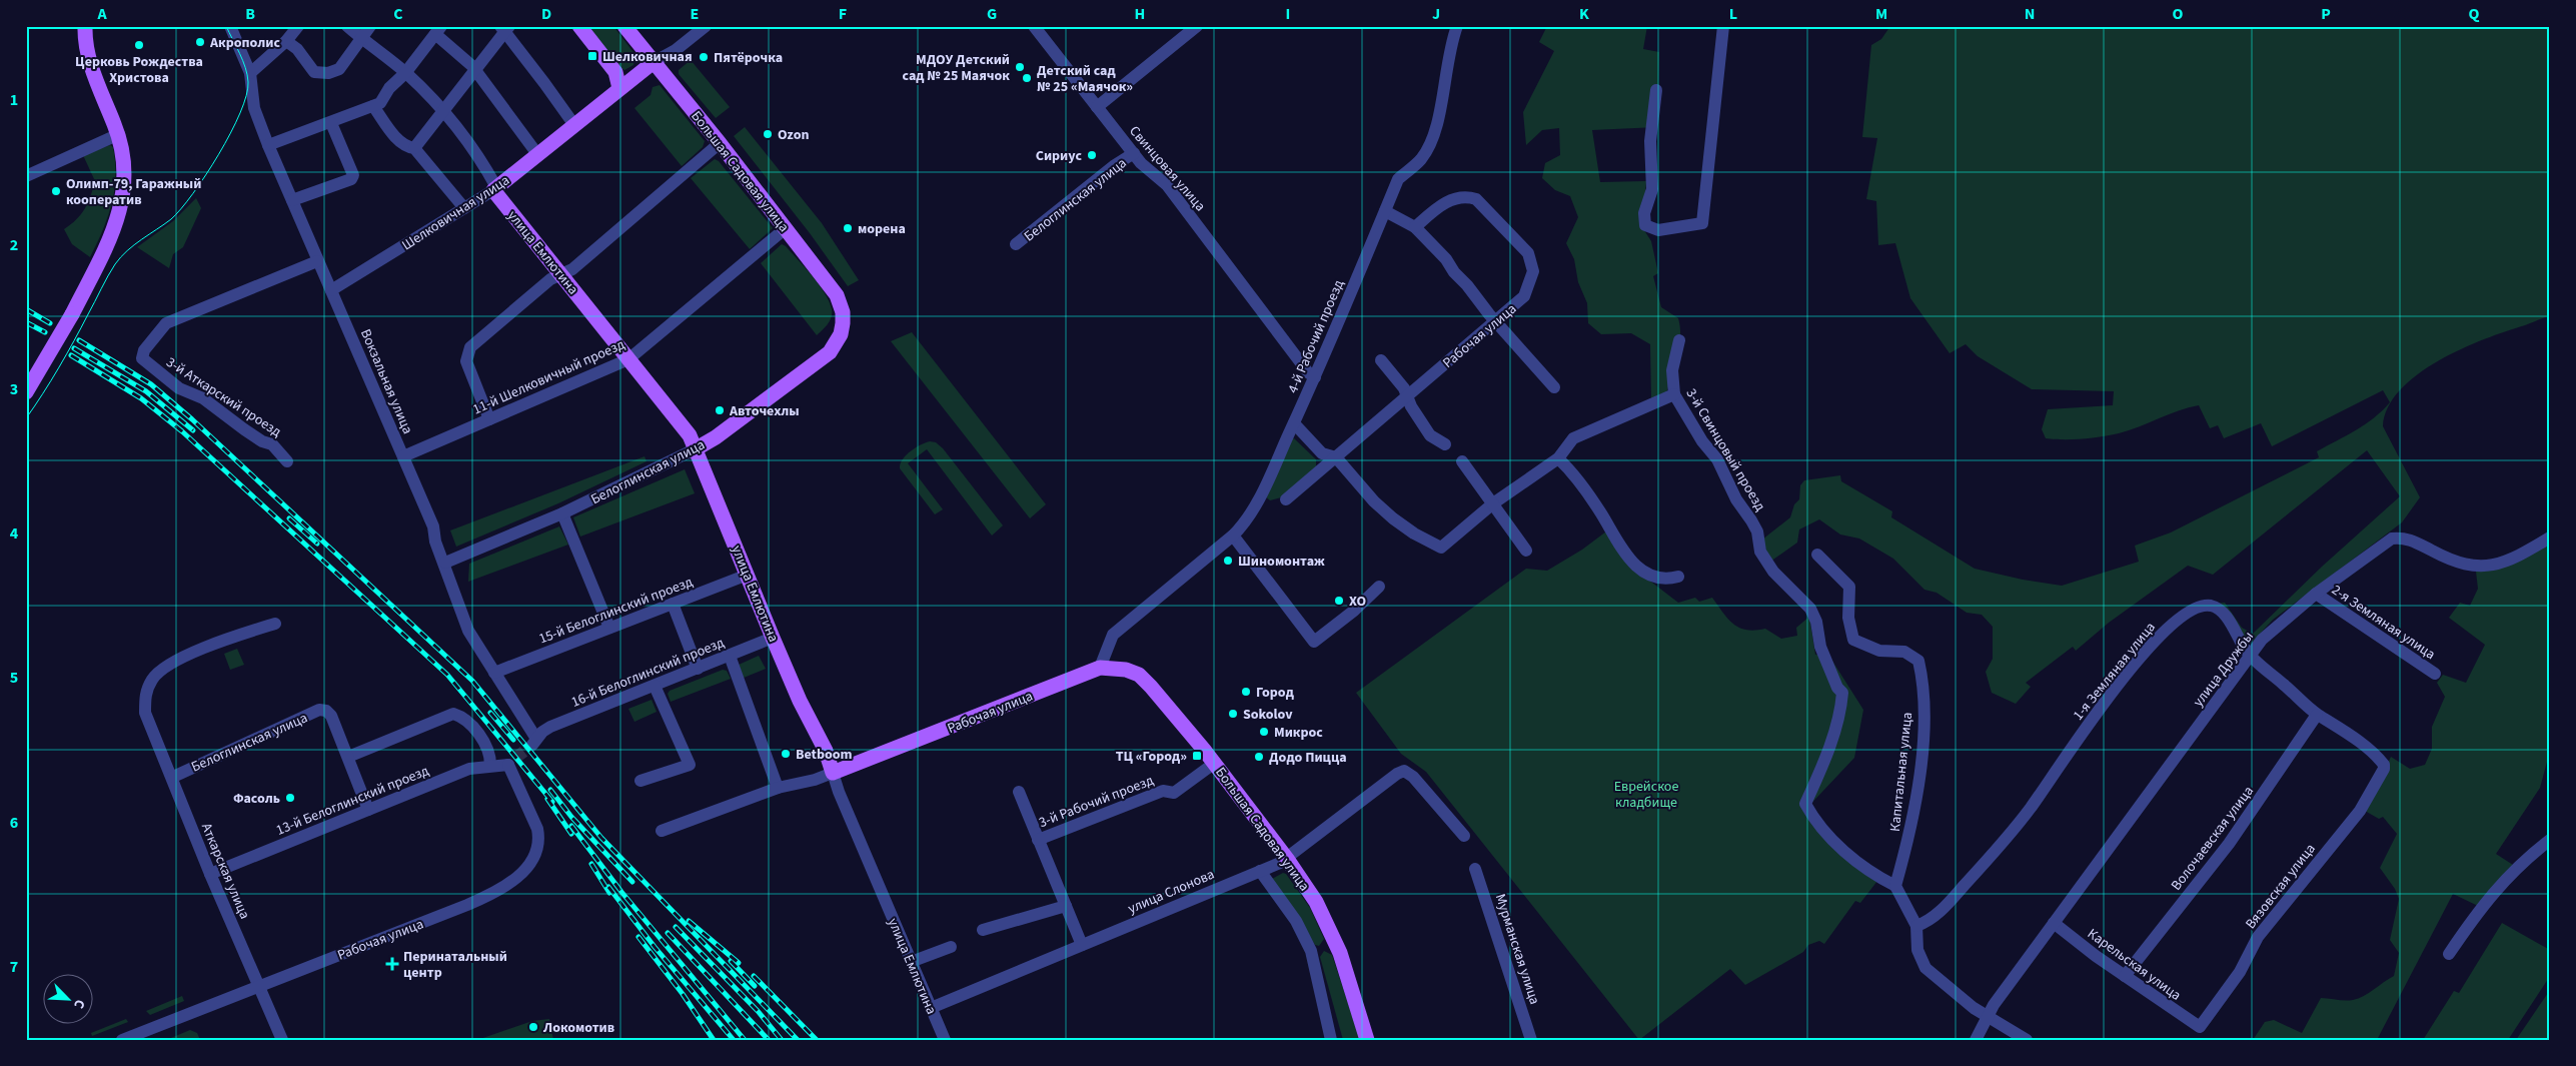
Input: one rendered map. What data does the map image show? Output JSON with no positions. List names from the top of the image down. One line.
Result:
{"streets":{"main road":["Большая Садовая улица","Белоглинская улица","Шелковичная улица","улица Емлютина","Рабочая улица"],"street":["Свинцовая улица","4-й Рабочий проезд","11-й Шелковичный проезд","Вокзальная улица","3-й Аткарский проезд","3-й Свинцовый проезд","15-й Белоглинский проезд","2-я Земляная улица","улица Дружбы","1-я Земляная улица","16-й Белоглинский проезд","Капитальная улица","13-й Белоглинский проезд","3-й Рабочий проезд","Волочаевская улица","Аткарская улица","Вязовская улица","улица Слонова","Мурманская улица","Карельская улица"]},"crossings":[["Свинцовая улица","Белоглинская улица"],["Свинцовая улица","4-й Рабочий проезд"],["Большая Садовая улица","Белоглинская улица"],["Большая Садовая улица","Шелковичная улица"],["Большая Садовая улица","Рабочая улица"],["Большая Садовая улица","11-й Шелковичный проезд"],["Большая Садовая улица","3-й Рабочий проезд"],["Большая Садовая улица","улица Слонова"],["Белоглинская улица","улица Емлютина"],["Белоглинская улица","Вокзальная улица"],["Белоглинская улица","Аткарская улица"],["Шелковичная улица","улица Емлютина"],["Шелковичная улица","Вокзальная улица"],["улица Емлютина","Рабочая улица"],["улица Емлютина","11-й Шелковичный проезд"],["улица Емлютина","15-й Белоглинский проезд"],["улица Емлютина","16-й Белоглинский проезд"],["улица Емлютина","улица Слонова"],["Рабочая улица","13-й Белоглинский проезд"],["Рабочая улица","Аткарская улица"],["11-й Шелковичный проезд","Вокзальная улица"],["Вокзальная улица","3-й Аткарский проезд"],["Вокзальная улица","15-й Белоглинский проезд"],["Вокзальная улица","16-й Белоглинский проезд"],["3-й Свинцовый проезд","Капитальная улица"],["2-я Земляная улица","улица Дружбы"],["улица Дружбы","1-я Земляная улица"],["улица Дружбы","Карельская улица"],["1-я Земляная улица","Волочаевская улица"],["1-я Земляная улица","Вязовская улица"],["13-й Белоглинский проезд","Аткарская улица"],["Волочаевская улица","Карельская улица"],["Вязовская улица","Карельская улица"]],"parks":["Еврейское кладбище"],"places":{"other":["Акрополис","Церковь Рождества Христова","Пятёрочка","МДОУ Детский сад № 25 Маячок","Детский сад № 25 «Маячок»","Ozon","Сириус","Олимп-79, Гаражный кооператив","морена","Авточехлы","Шиномонтаж","ХО","Город","Sokolov","Микрос","Betboom","Додо Пицца","Фасоль","Локомотив"],"transit":["Шелковичная","ТЦ «Город»"],"health":["Перинатальный центр"]},"north":"bottom right","grid":{"columns":["A","B","C","D","E","F","G","H","I","J","K","L","M","N","O","P","Q"],"rows":["1","2","3","4","5","6","7"]}}
